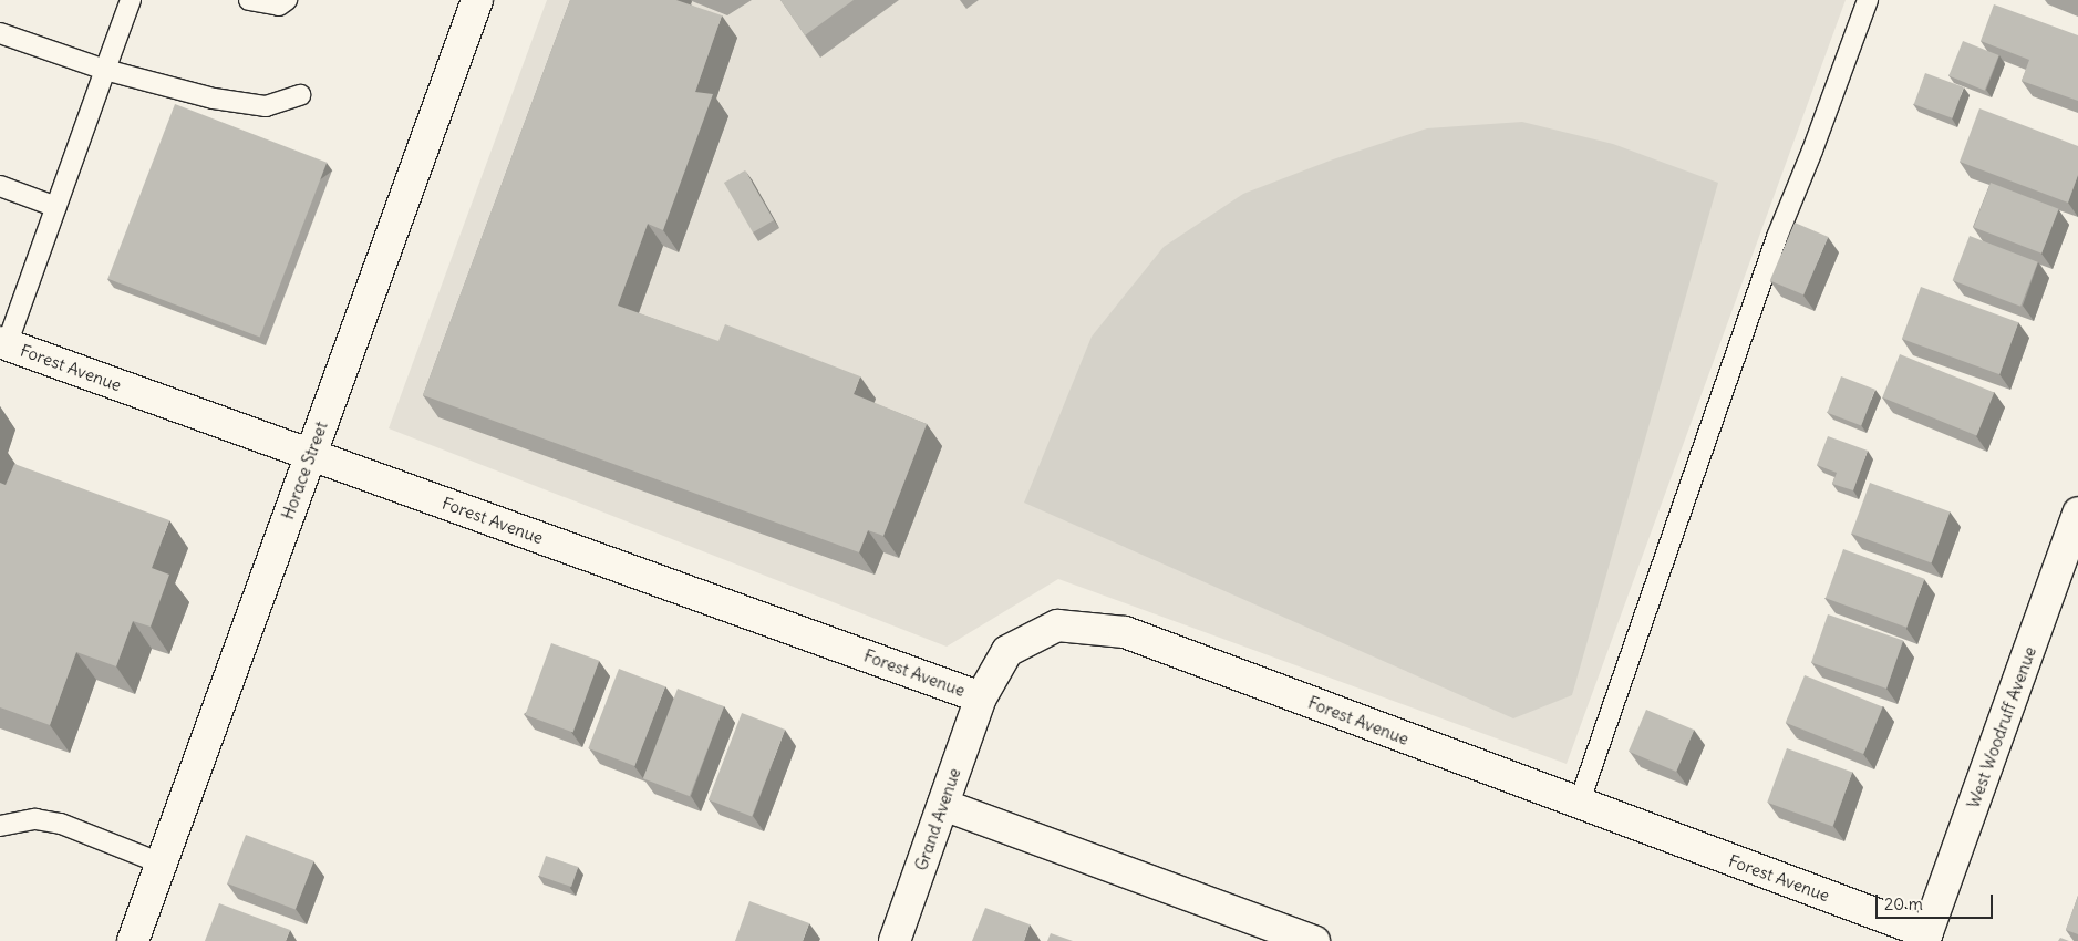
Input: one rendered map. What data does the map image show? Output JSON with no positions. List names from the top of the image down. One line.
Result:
{"streets":{"street":["Forest Avenue","Horace Street","West Woodruff Avenue","Grand Avenue"]},"crossings":[["Forest Avenue","Horace Street"],["Forest Avenue","West Woodruff Avenue"],["Forest Avenue","Grand Avenue"]],"scale_bar":"20 m"}
